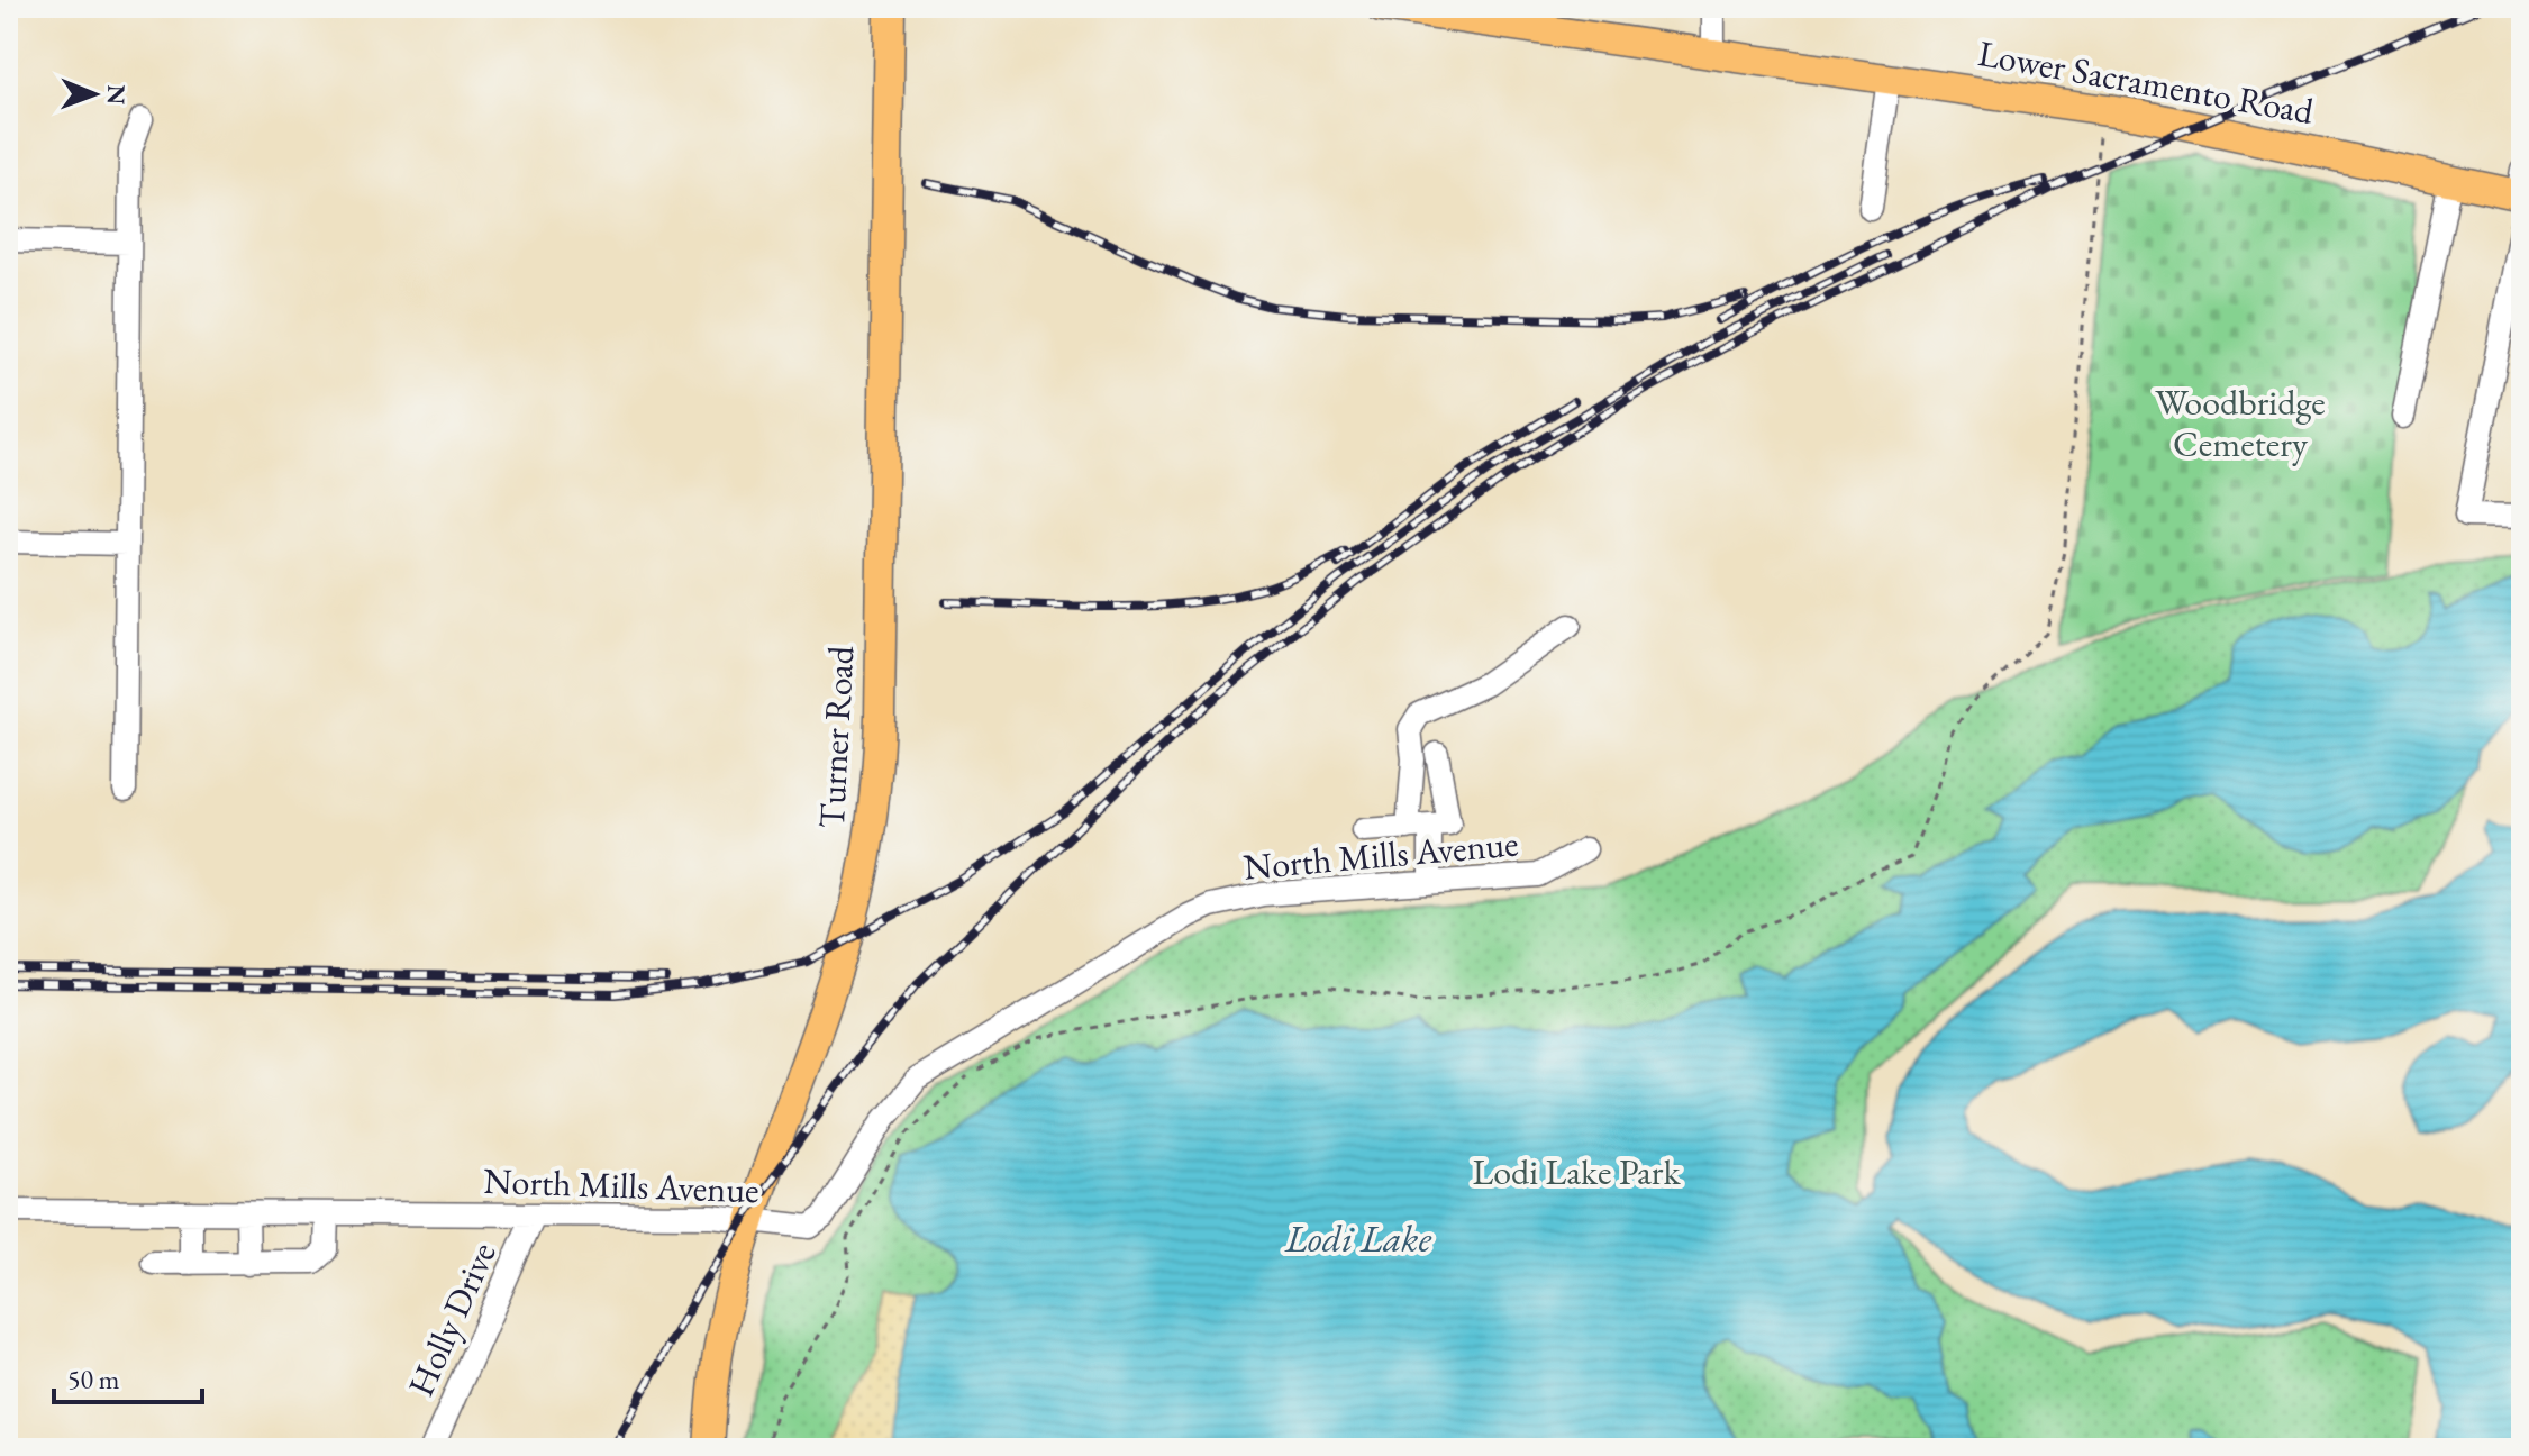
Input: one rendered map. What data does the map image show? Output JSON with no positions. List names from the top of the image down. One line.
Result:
{"streets":{"main road":["Lower Sacramento Road","Turner Road"],"street":["North Mills Avenue","Holly Drive"]},"crossings":[["Turner Road","North Mills Avenue"],["North Mills Avenue","Holly Drive"]],"water":["Lodi Lake"],"parks":["Woodbridge Cemetery","Lodi Lake Park"],"scale_bar":"50 m","north":"right"}
